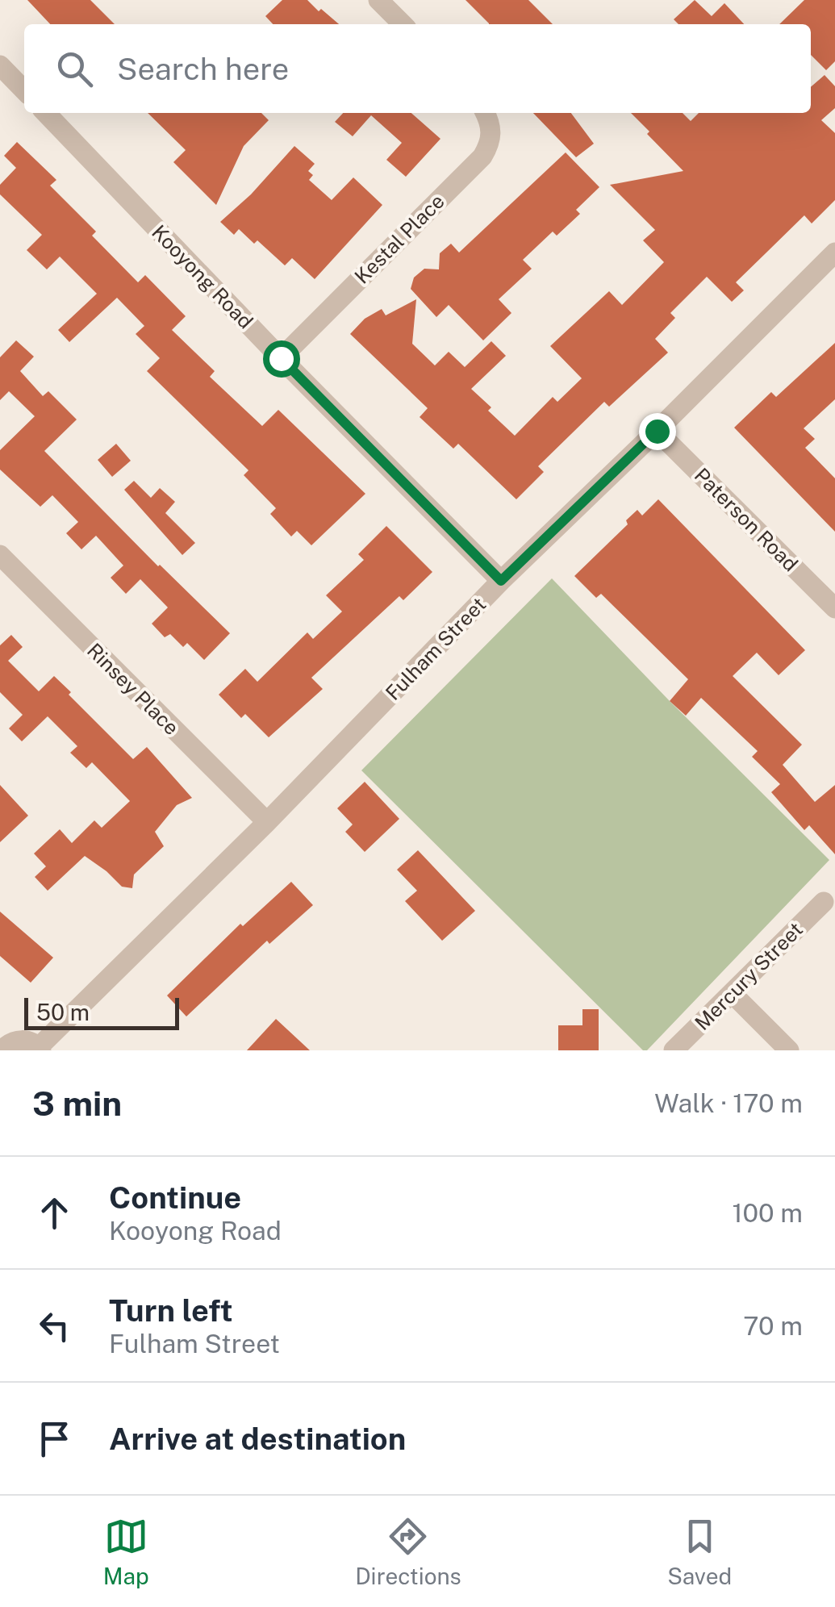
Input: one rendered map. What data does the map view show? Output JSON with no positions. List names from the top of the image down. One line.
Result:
{"streets":{"street":["Kestal Place","Kooyong Road","Paterson Road","Fulham Street","Rinsey Place","Mercury Street"]},"crossings":[["Kestal Place","Kooyong Road"],["Kooyong Road","Fulham Street"],["Paterson Road","Fulham Street"],["Fulham Street","Rinsey Place"]],"scale_bar":"50 m","page":{"search":"Search here","scale":"50 m","heading":["3 min","Walk · 170 m"],"list":[["Continue","Kooyong Road","100 m"],["Turn left","Fulham Street","70 m"],"Arrive at destination"],"nav":["Map","Directions","Saved"]}}
